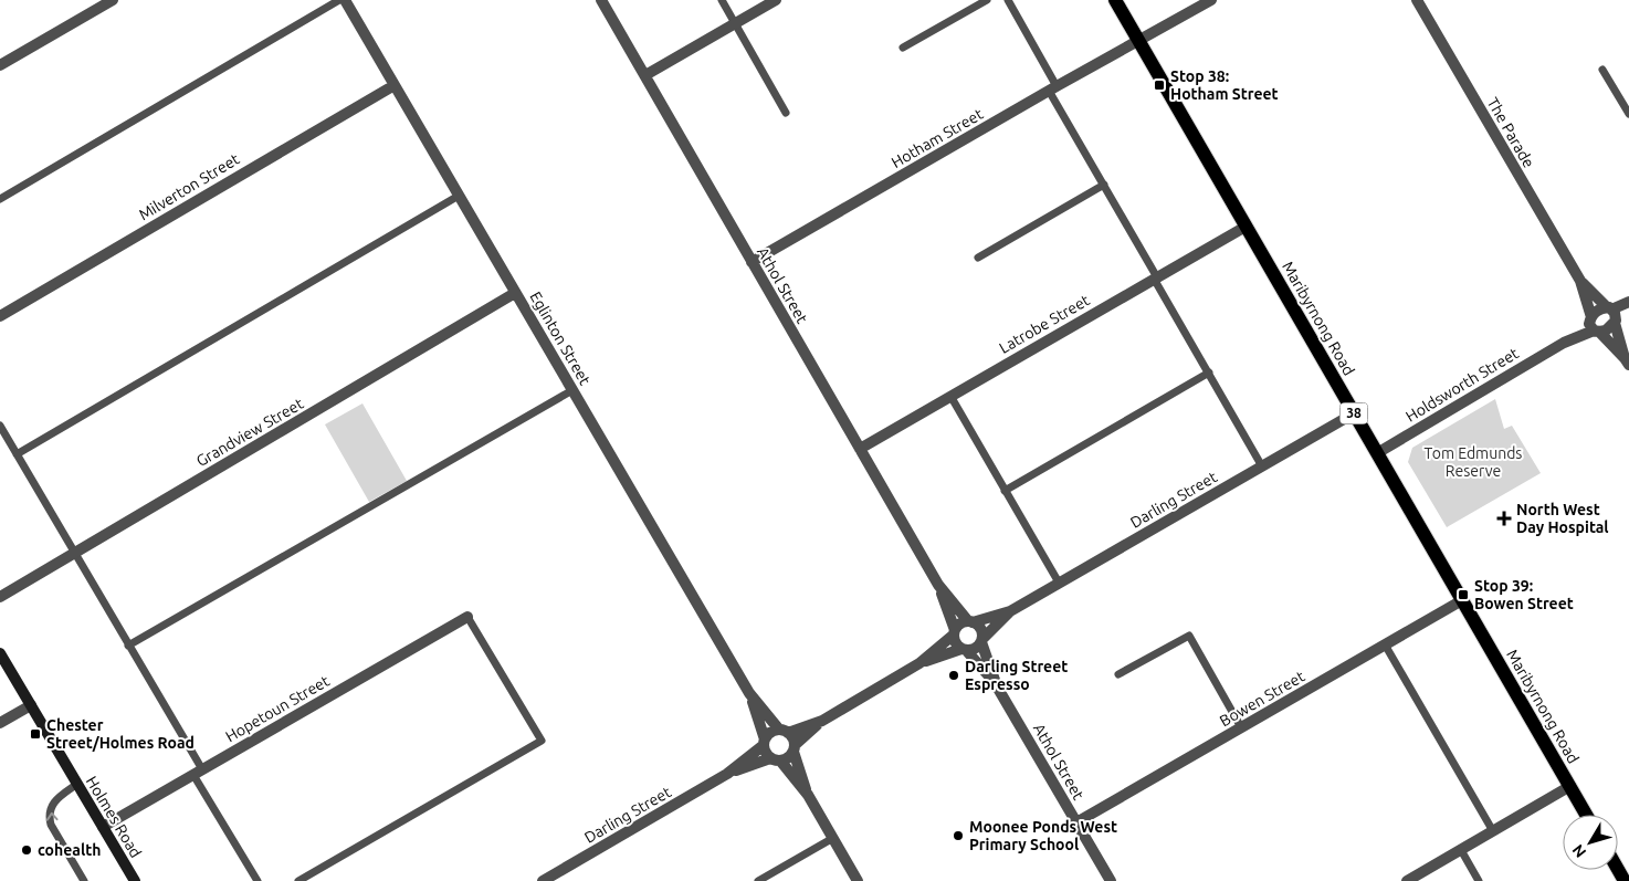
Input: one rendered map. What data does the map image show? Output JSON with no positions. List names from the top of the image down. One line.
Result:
{"streets":{"main road":["Maribyrnong Road","38"],"street":["The Parade","Hotham Street","Milverton Street","Athol Street","Latrobe Street","Eglinton Street","Holdsworth Street","Grandview Street","Darling Street","Bowen Street","Hopetoun Street","Holmes Road"]},"crossings":[["The Parade","Holdsworth Street"],["Hotham Street","Athol Street"],["Hotham Street","Maribyrnong Road"],["Milverton Street","Eglinton Street"],["Athol Street","Latrobe Street"],["Athol Street","Darling Street"],["Athol Street","Bowen Street"],["Maribyrnong Road","Latrobe Street"],["Maribyrnong Road","Holdsworth Street"],["Maribyrnong Road","Darling Street"],["Maribyrnong Road","Bowen Street"],["Eglinton Street","Grandview Street"],["Eglinton Street","Darling Street"],["Hopetoun Street","Holmes Road"]],"parks":["Tom Edmunds Reserve"],"places":{"transit":["Stop 38: Hotham Street","Stop 39: Bowen Street","Chester Street/Holmes Road"],"health":["North West Day Hospital"],"other":["Darling Street Espresso","Moonee Ponds West Primary School","cohealth"]},"north":"bottom left"}
